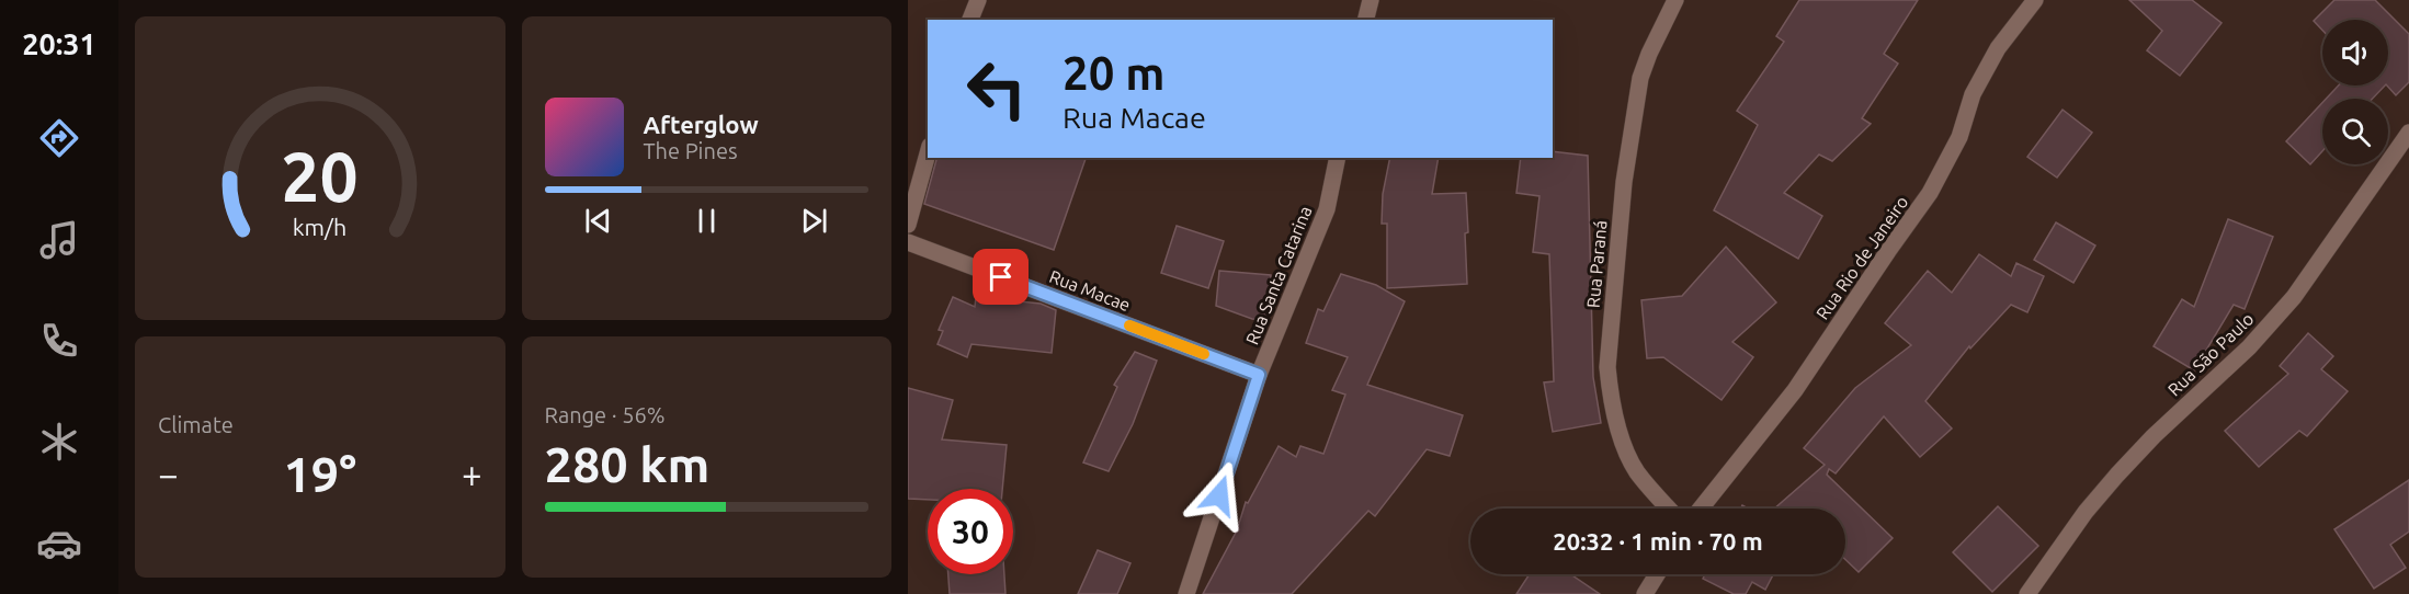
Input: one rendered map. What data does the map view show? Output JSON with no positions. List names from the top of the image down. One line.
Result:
{"streets":{"street":["Rua Rio de Janeiro","Rua Paraná","Rua Santa Catarina","Rua Macae","Rua São Paulo"]},"crossings":[["Rua Santa Catarina","Rua Macae"]],"page":{"tabs":"20:31","turn":["20 m","Rua Macae"],"song":["Afterglow","The Pines"],"tile":["Climate",["Range · 56%","280 km"]],"heat":["−","19°","+"],"limit":"30","trip":"20:32 · 1 min · 70 m","gauge":["20","km/h"]}}
